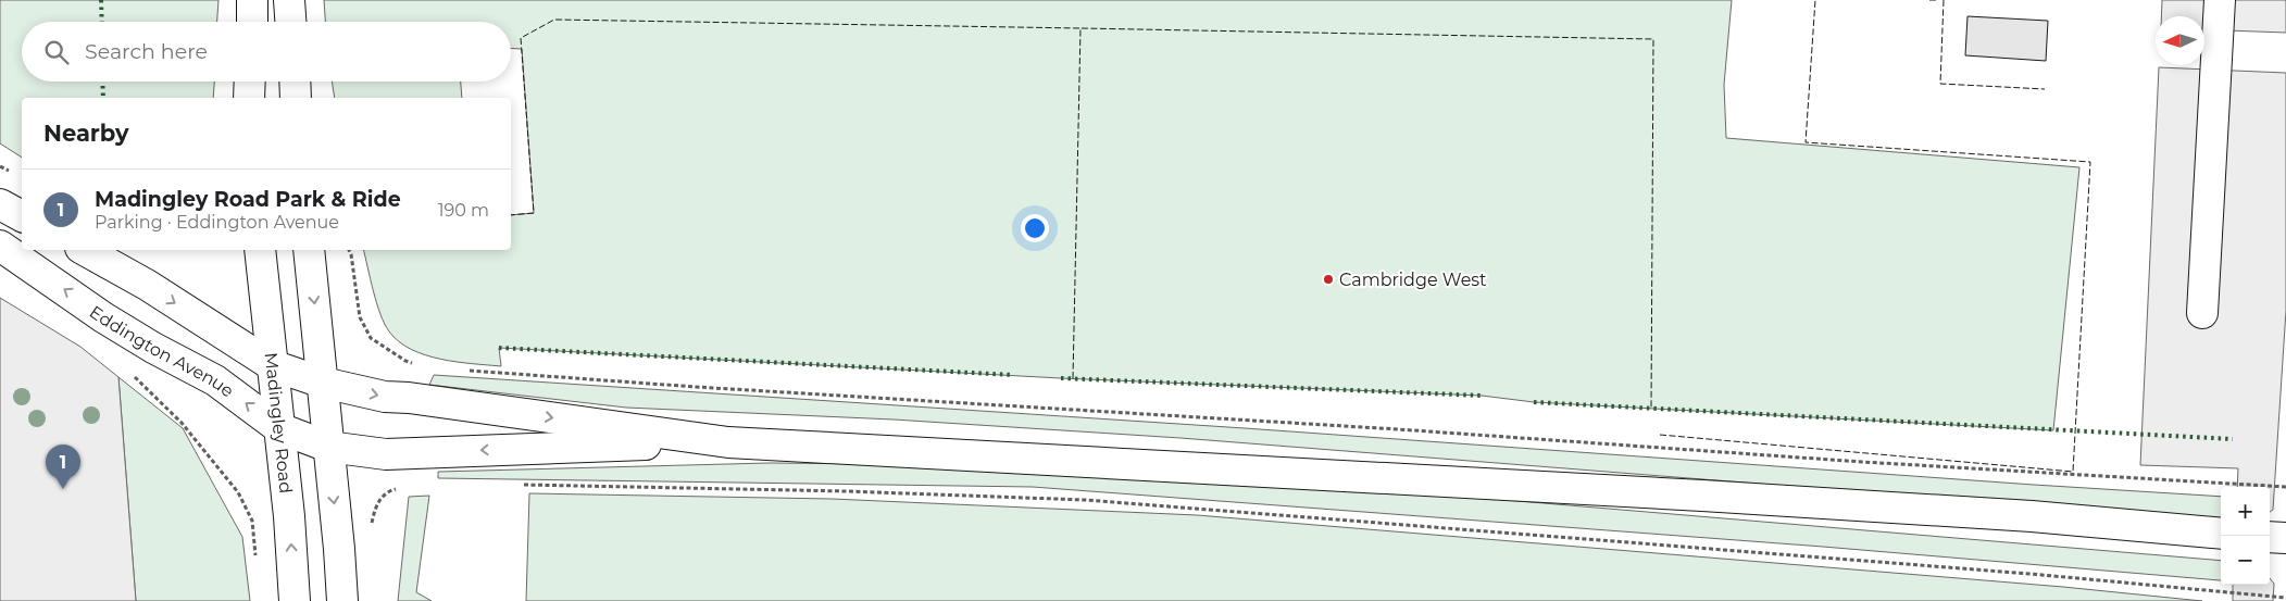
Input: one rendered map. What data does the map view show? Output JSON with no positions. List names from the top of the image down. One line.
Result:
{"streets":{"street":["Eddington Avenue","Madingley Road"]},"crossings":[["Eddington Avenue","Madingley Road"]],"places":["Cambridge West"],"north":"left","page":{"search":"Search here","heading":"Nearby","list":[{"mark":"1","name":"Madingley Road Park & Ride","note":"Parking · Eddington Avenue","value":"190 m"}],"pins":"1","map_buttons":["+","−"]}}
